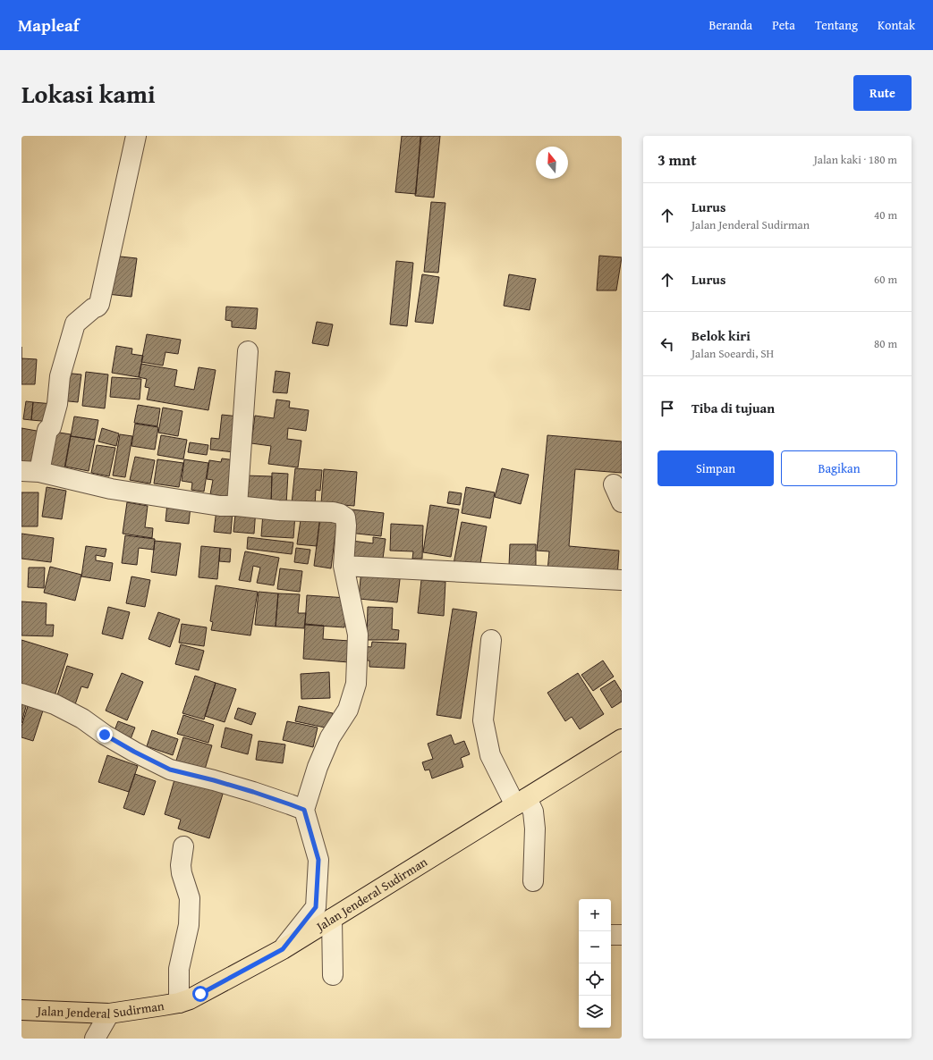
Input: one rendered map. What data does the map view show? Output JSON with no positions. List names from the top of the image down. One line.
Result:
{"streets":{"main road":["Jalan Jenderal Sudirman"]},"north":"top","page":{"header":"Mapleaf","nav":["Beranda","Peta","Tentang","Kontak"],"title":"Lokasi kami","buttons":["Rute",["Simpan","Bagikan"]],"heading":["3 mnt","Jalan kaki · 180 m"],"list":[["Lurus","Jalan Jenderal Sudirman","40 m"],["Lurus","60 m"],["Belok kiri","Jalan Soeardi, SH","80 m"],"Tiba di tujuan"],"map_buttons":["+","−"]}}
